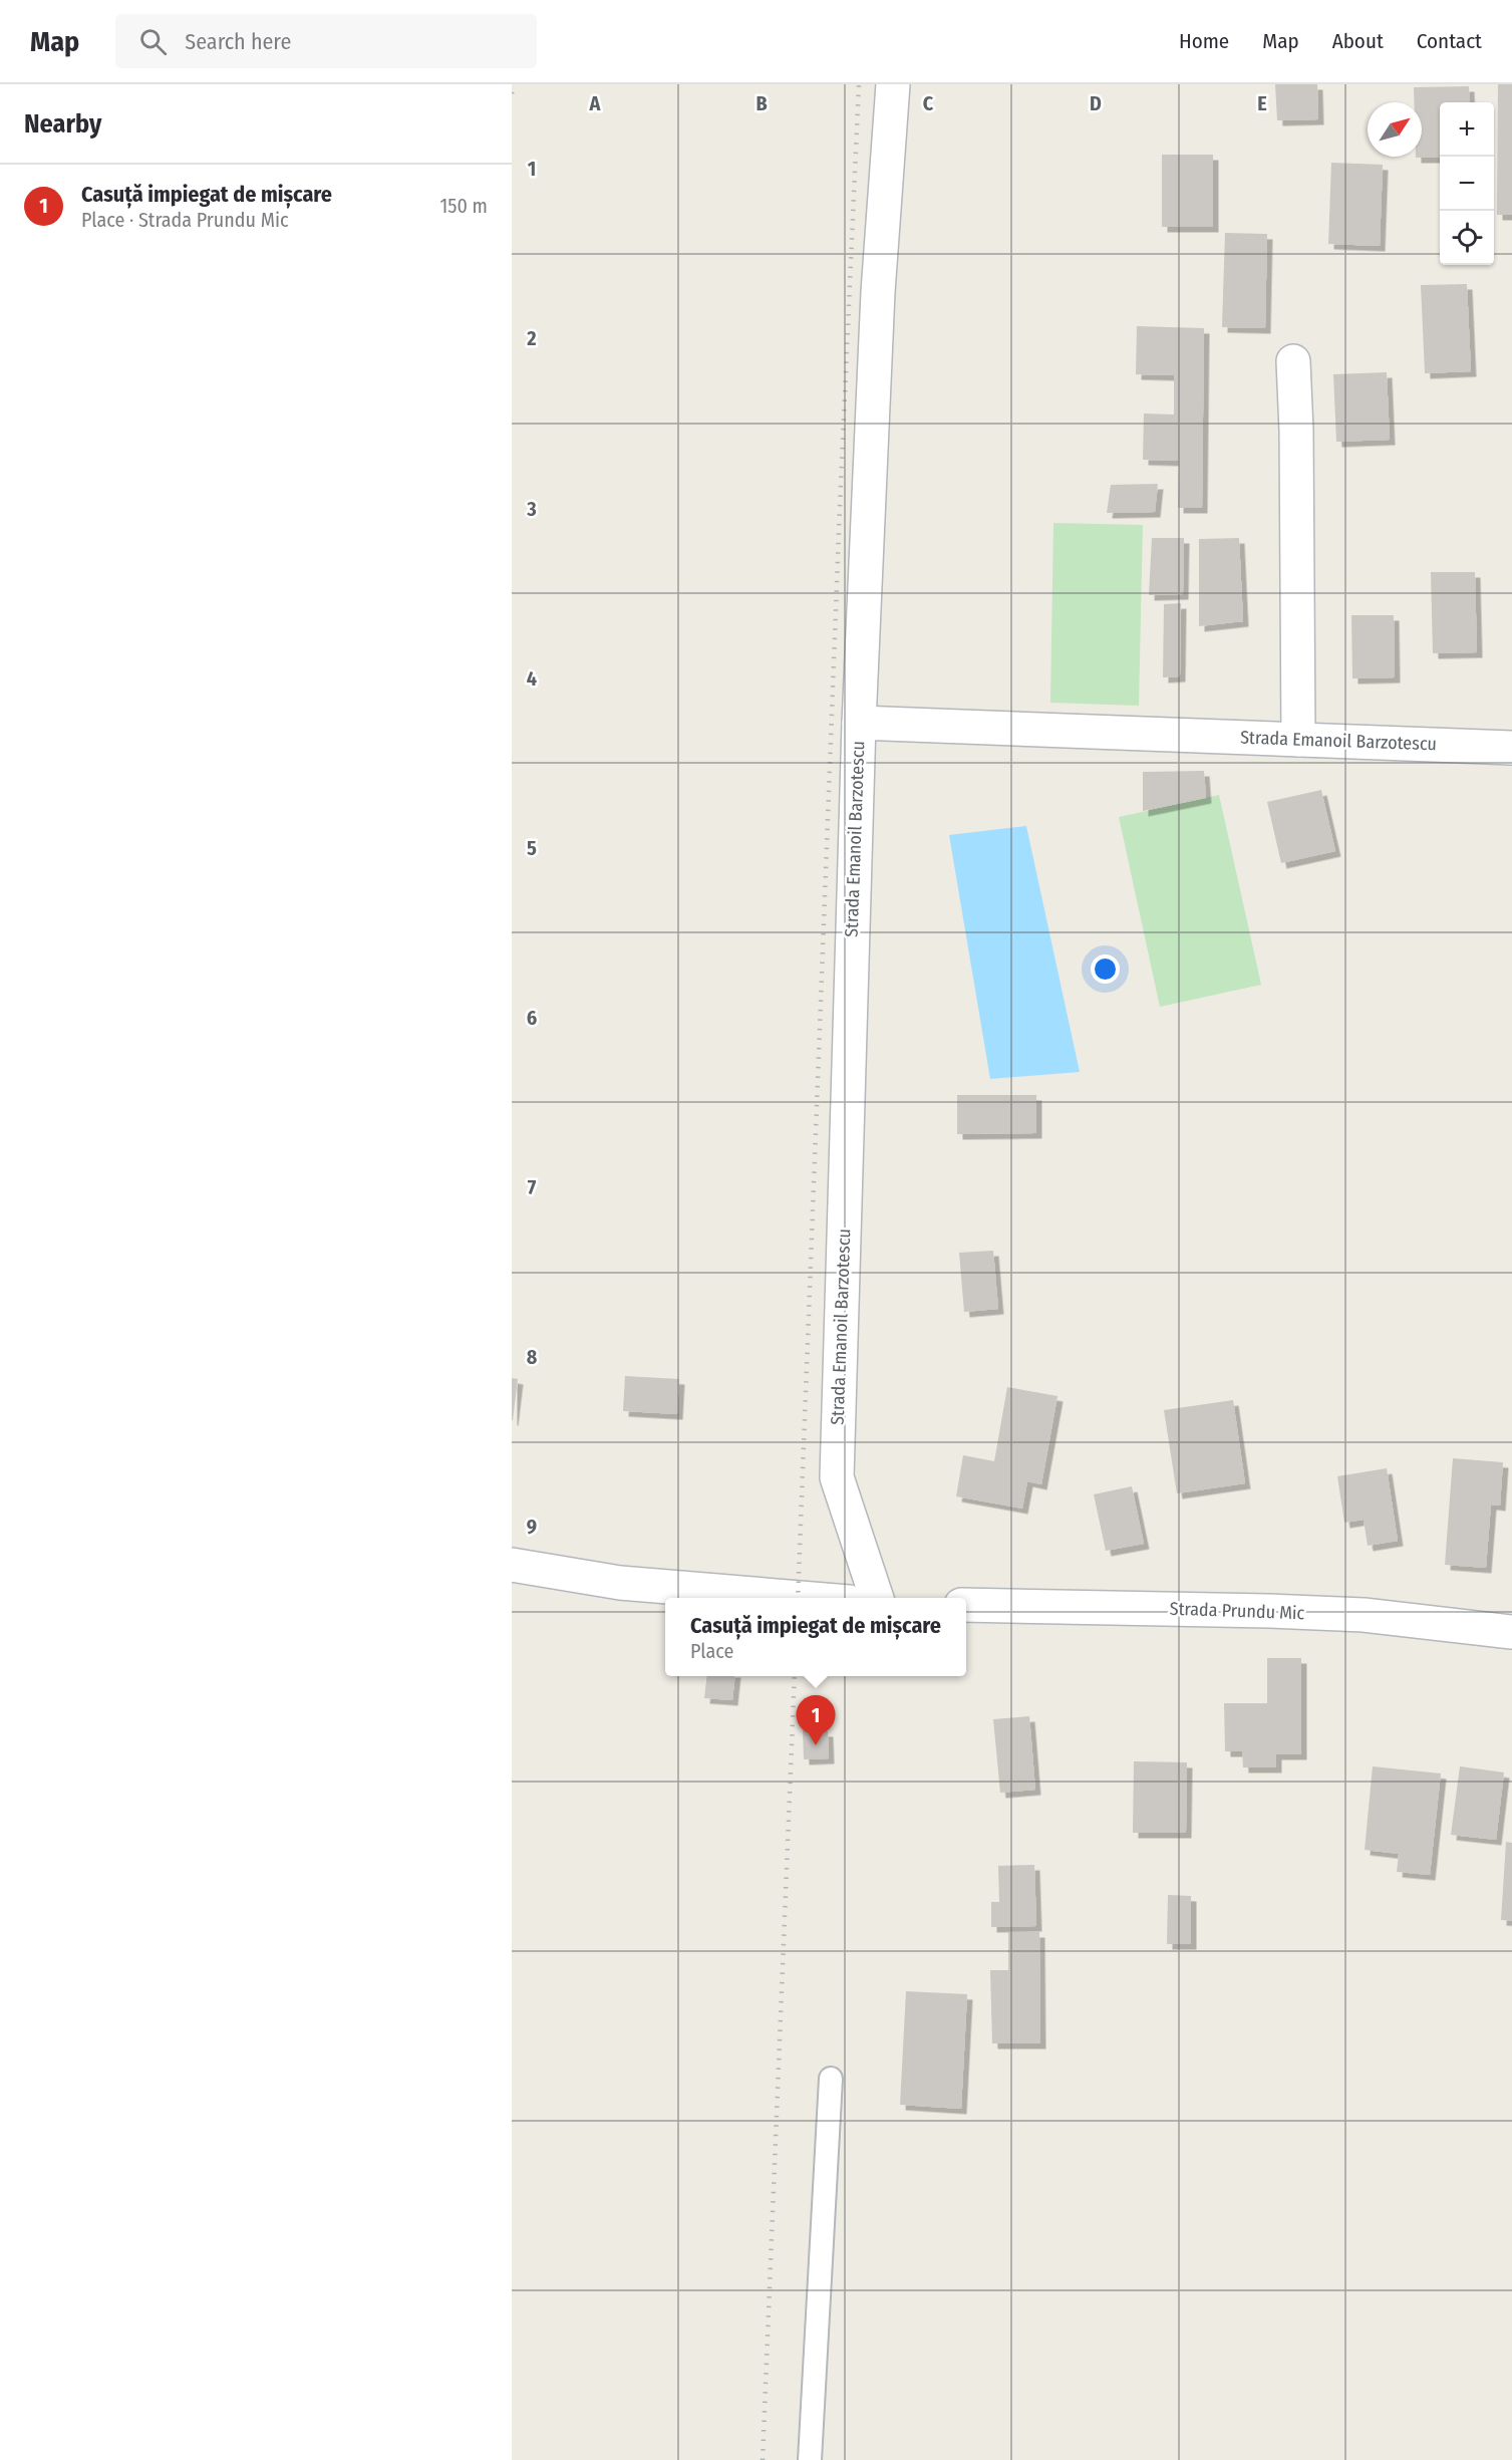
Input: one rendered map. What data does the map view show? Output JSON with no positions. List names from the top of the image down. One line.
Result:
{"streets":{"street":["Strada Emanoil Barzotescu","Strada Prundu Mic"]},"north":"top right","page":{"header":"Map","search":"Search here","nav":["Home","Map","About","Contact"],"heading":"Nearby","map_buttons":["+","−"],"list":[{"mark":"1","name":"Casuță impiegat de mișcare","note":"Place · Strada Prundu Mic","value":"150 m"}],"popup":["Casuță impiegat de mișcare","Place"],"pins":"1"},"grid":{"columns":["A","B","C","D","E"],"rows":["1","2","3","4","5","6","7","8","9"]}}
